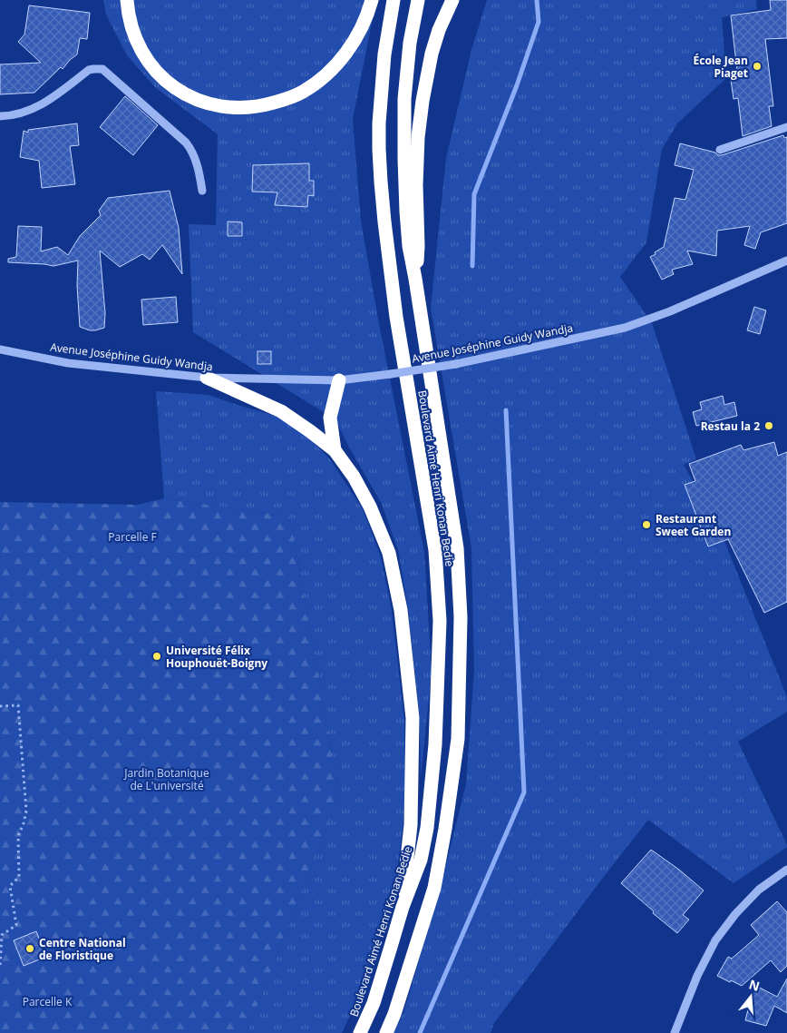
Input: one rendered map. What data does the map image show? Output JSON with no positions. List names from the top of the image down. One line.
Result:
{"streets":{"highway":["Boulevard Aimé Henri Konan Bedie"],"street":["Avenue Joséphine Guidy Wandja"]},"parks":["Parcelle F","Jardin Botanique de L'université","Parcelle K"],"places":["École Jean Piaget","Restau la 2","Restaurant Sweet Garden","Université Félix Houphouët-Boigny","Centre National de Floristique"],"north":"top"}
